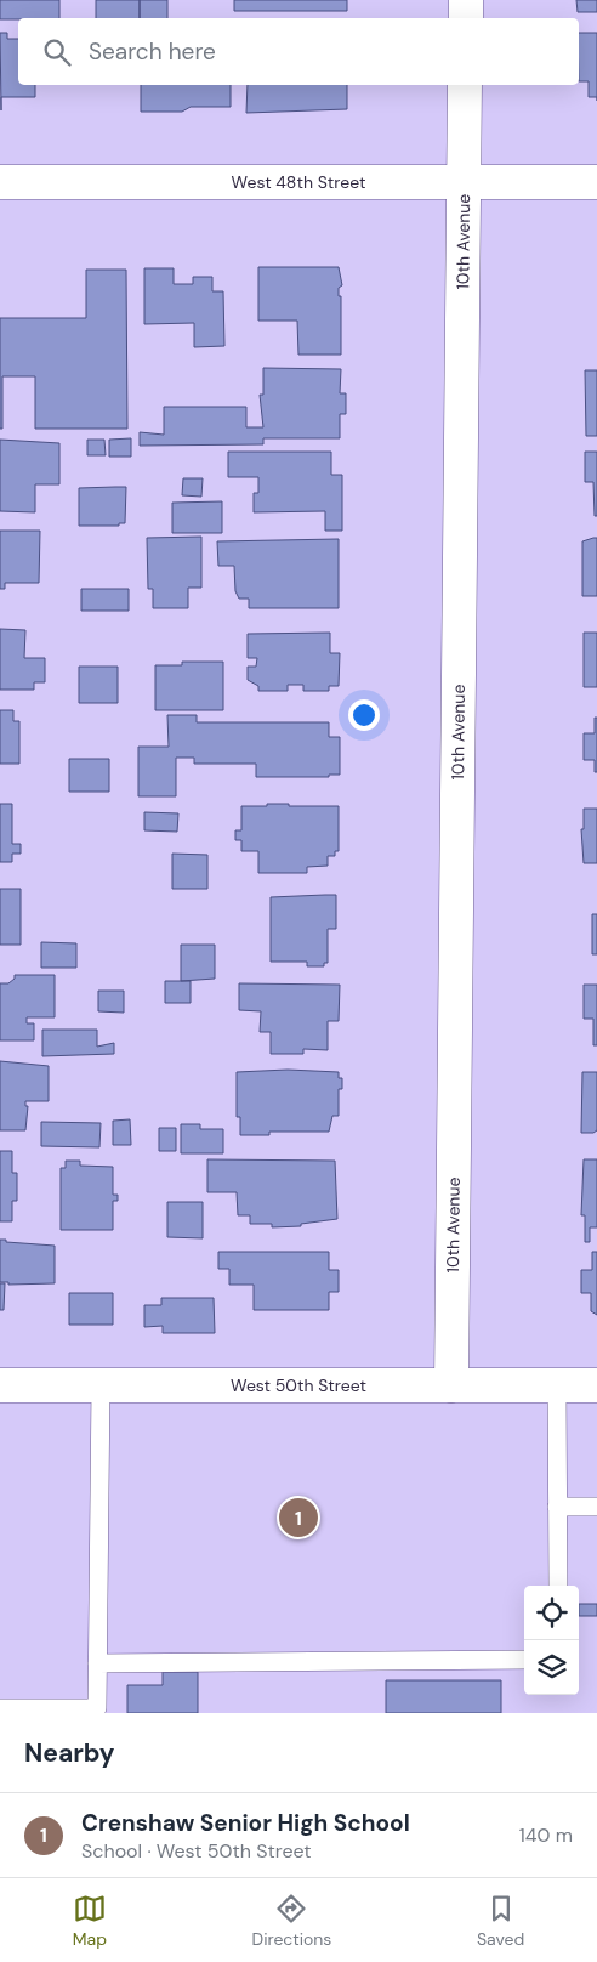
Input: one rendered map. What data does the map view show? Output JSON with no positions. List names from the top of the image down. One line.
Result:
{"streets":{"street":["West 48th Street","10th Avenue","West 50th Street"]},"crossings":[["West 48th Street","10th Avenue"],["10th Avenue","West 50th Street"]],"page":{"search":"Search here","pins":"1","heading":"Nearby","list":[{"mark":"1","name":"Crenshaw Senior High School","note":"School · West 50th Street","value":"140 m"}],"nav":["Map","Directions","Saved"]}}
